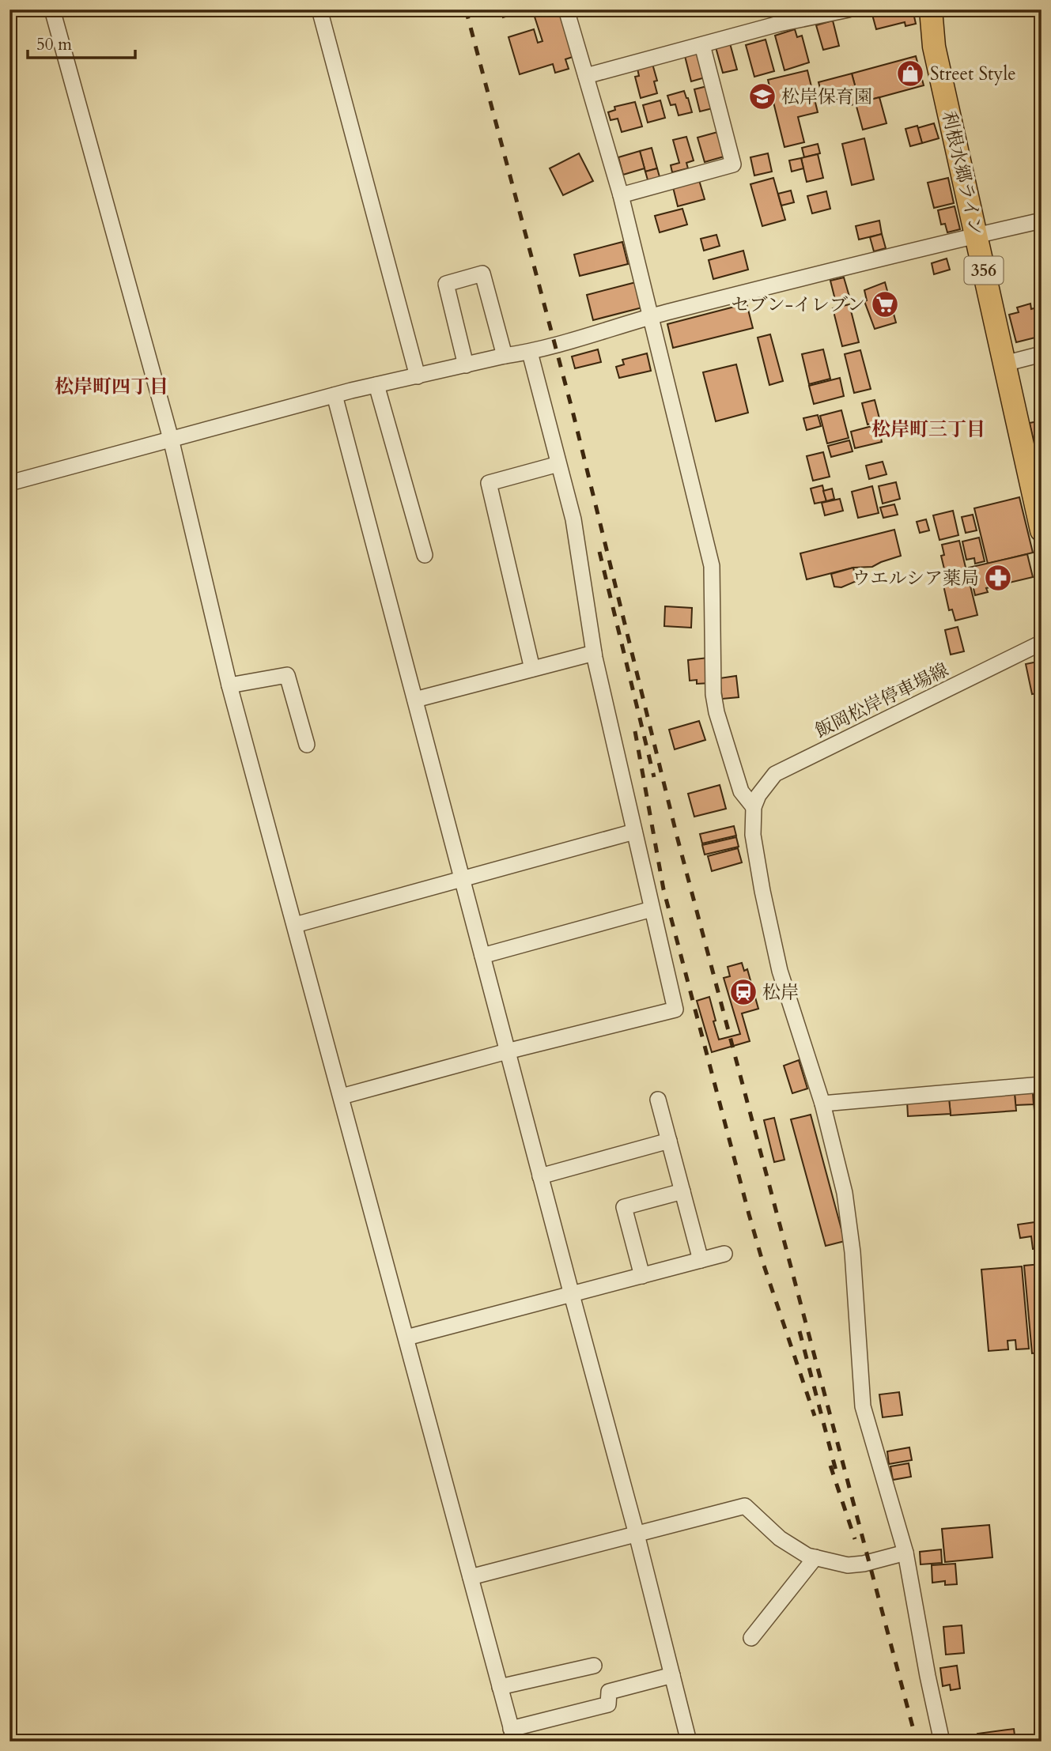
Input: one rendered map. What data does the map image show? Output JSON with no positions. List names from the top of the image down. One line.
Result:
{"streets":{"highway":["利根水郷ライン","356"],"street":["飯岡松岸停車場線"]},"districts":["松岸町四丁目","松岸町三丁目"],"places":{"shop":["Street Style"],"school or university":["松岸保育園"],"supermarket":["セブン-イレブン"],"pharmacy":["ウエルシア薬局"],"station":["松岸"]},"scale_bar":"50 m"}
